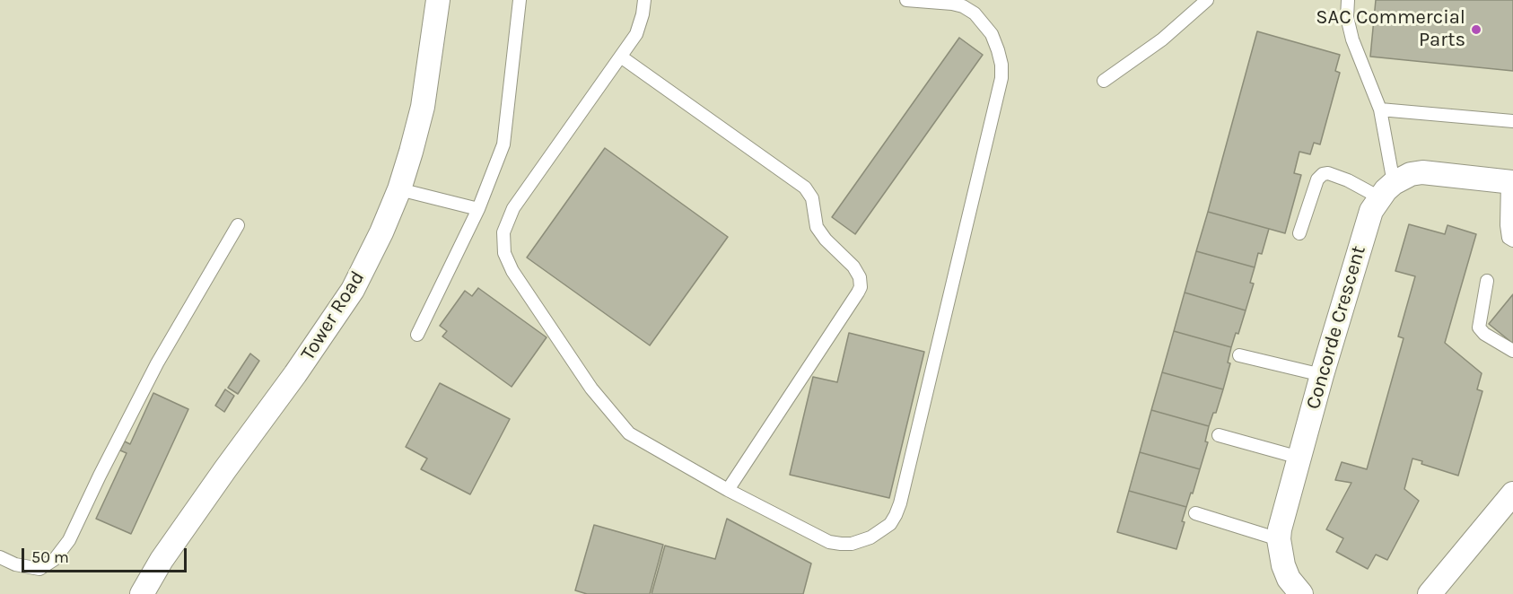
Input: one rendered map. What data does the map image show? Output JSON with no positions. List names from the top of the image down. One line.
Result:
{"streets":{"street":["Tower Road","Concorde Crescent"]},"places":["SAC Commercial Parts"],"scale_bar":"50 m"}
